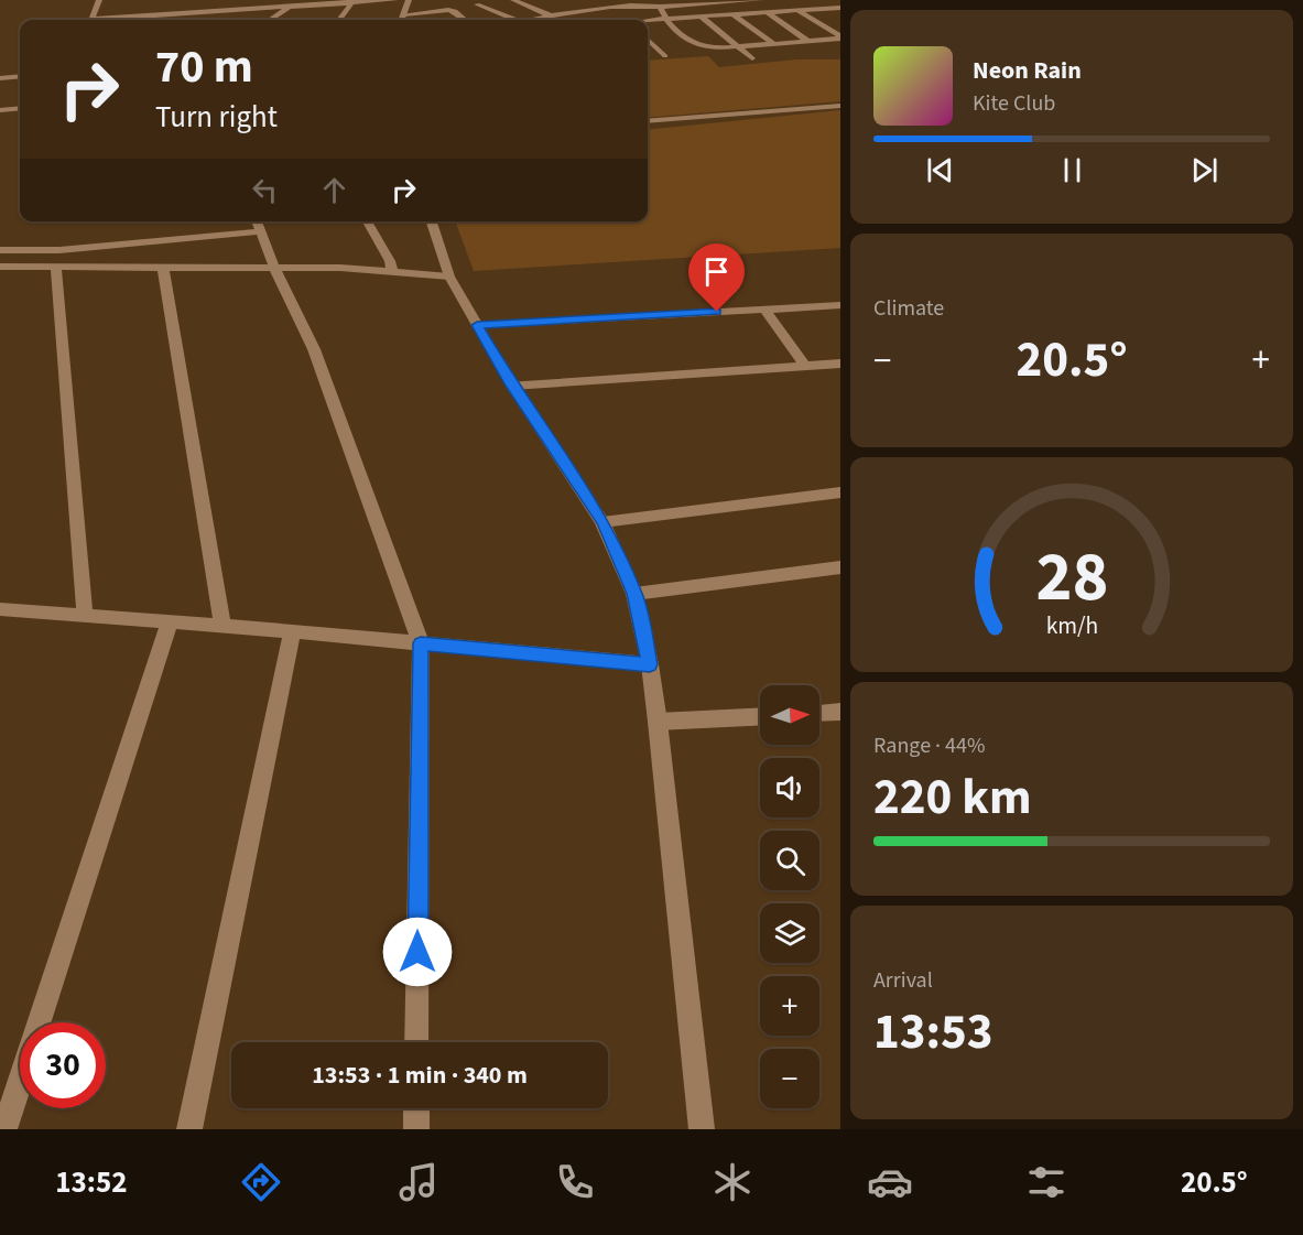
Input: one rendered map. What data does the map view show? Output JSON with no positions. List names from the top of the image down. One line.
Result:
{"north":"right","page":{"turn":["70 m","Turn right"],"song":["Neon Rain","Kite Club"],"tile":["Climate",["Range · 44%","220 km"],["Arrival","13:53"]],"heat":["−","20.5°","+"],"map_buttons":["+","−"],"limit":"30","trip":"13:53 · 1 min · 340 m","tabs":["13:52","20.5°"],"gauge":["28","km/h"]}}
